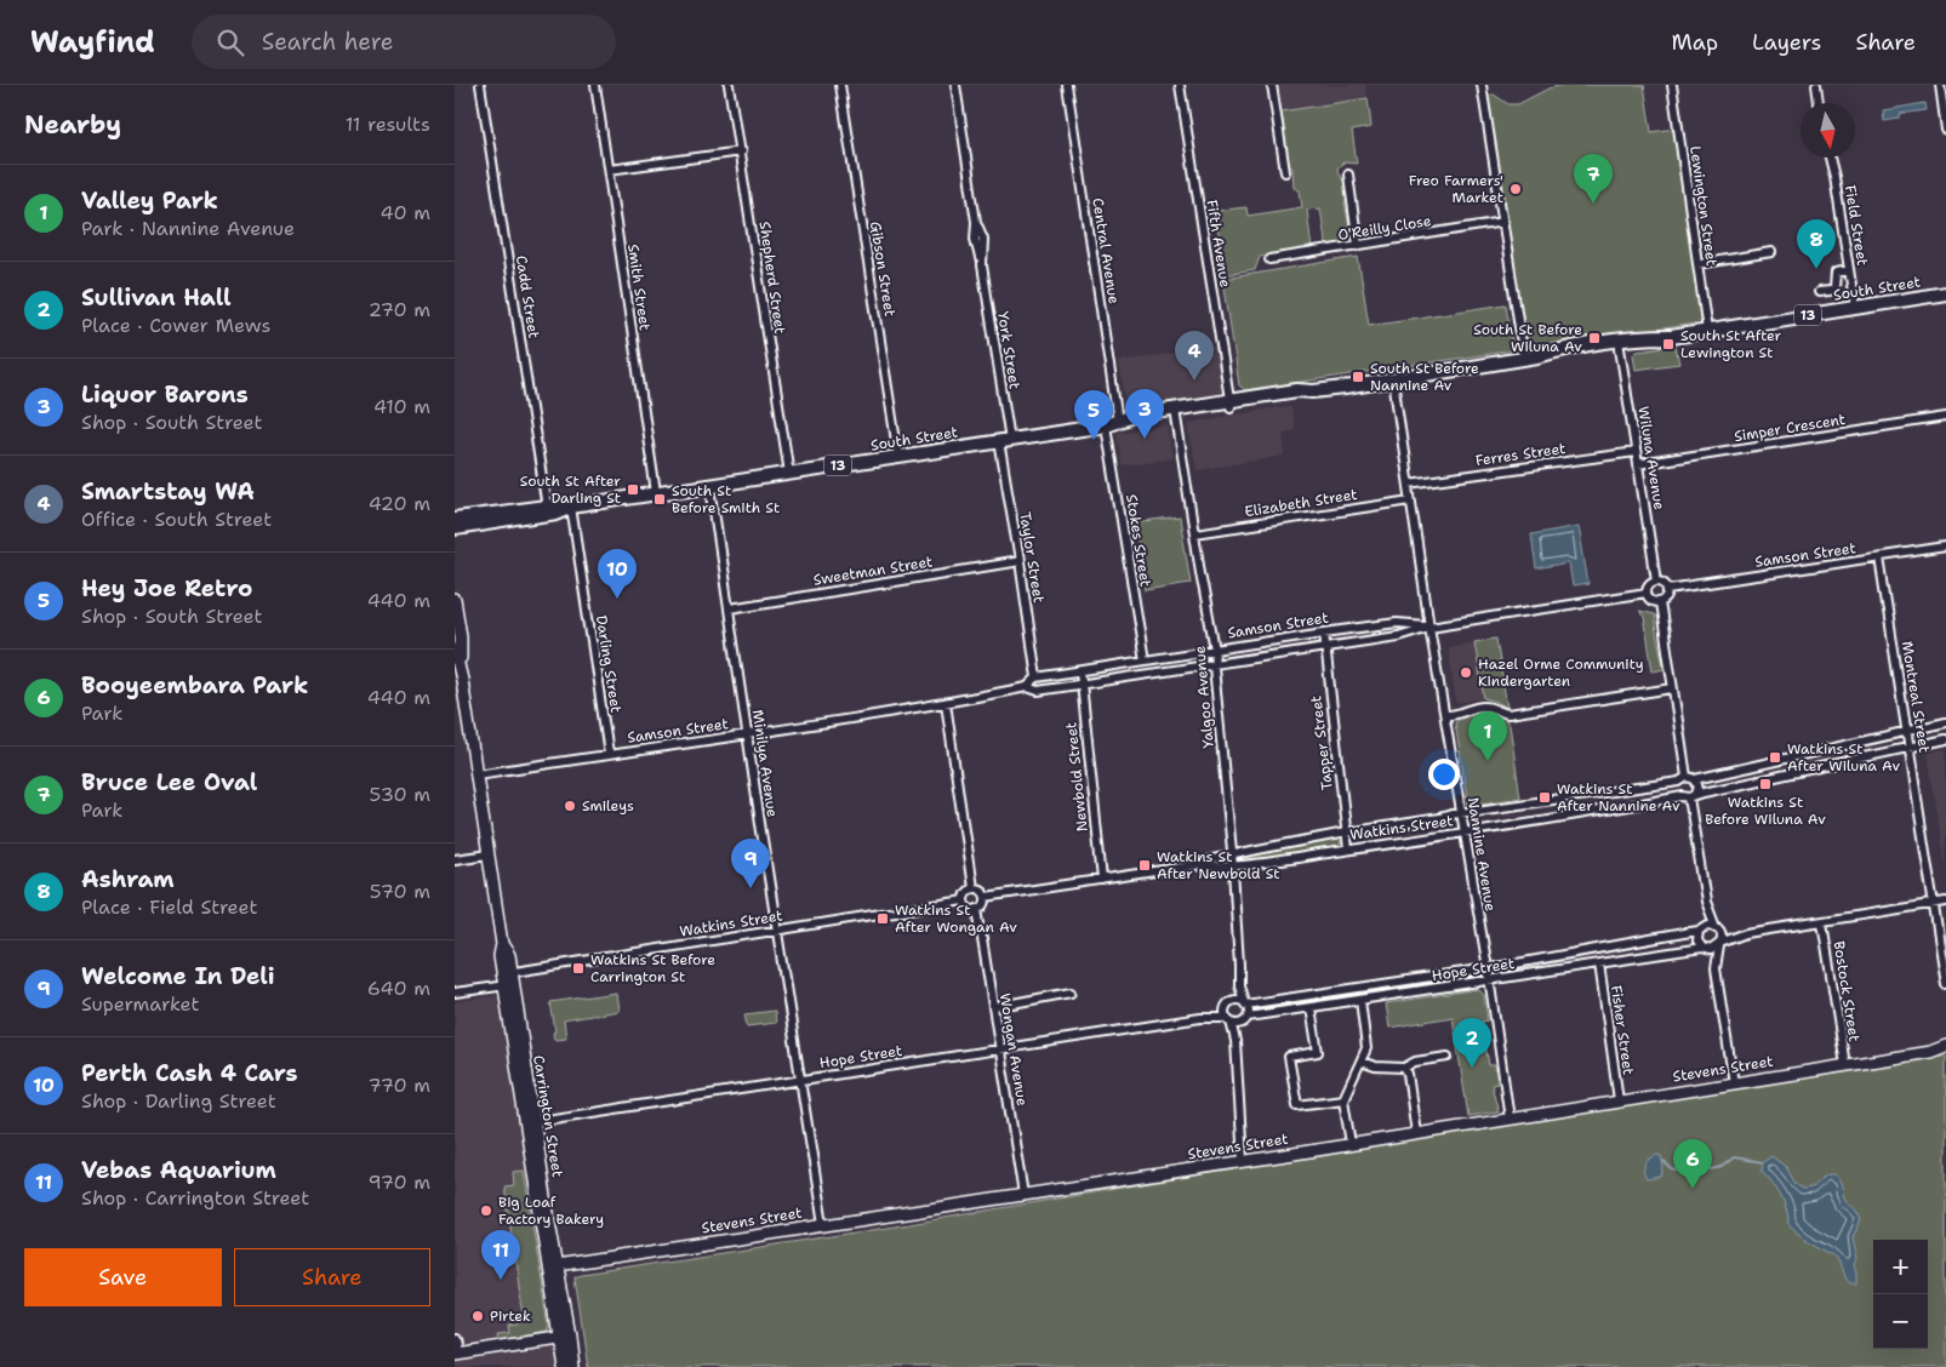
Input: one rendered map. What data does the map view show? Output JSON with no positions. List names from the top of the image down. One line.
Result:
{"streets":{"main road":["South Street","13"],"street":["Lewington Street","Field Street","O'Reilly Close","Fifth Avenue","Central Avenue","Gibson Street","Shepherd Street","Smith Street","Cadd Street","York Street","Simper Crescent","Ferres Street","Wiluna Avenue","Elizabeth Street","Stokes Street","Samson Street","Taylor Street","Sweetman Street","Darling Street","Yalgoo Avenue","Montreal Street","Tapper Street","Minilya Avenue","Newbold Street","Watkins Street","Nannine Avenue","Hope Street","Bostock Street","Fisher Street","Wongan Avenue","Stevens Street","Carrington Street"]},"crossings":[["Lewington Street","South Street"],["Field Street","South Street"],["Fifth Avenue","South Street"],["Central Avenue","South Street"],["Central Avenue","Stokes Street"],["Gibson Street","South Street"],["Shepherd Street","South Street"],["Smith Street","South Street"],["South Street","Cadd Street"],["South Street","York Street"],["South Street","Wiluna Avenue"],["South Street","Stokes Street"],["South Street","Taylor Street"],["South Street","Darling Street"],["South Street","Yalgoo Avenue"],["South Street","Minilya Avenue"],["South Street","Nannine Avenue"],["York Street","Taylor Street"],["Simper Crescent","Wiluna Avenue"],["Ferres Street","Wiluna Avenue"],["Ferres Street","Nannine Avenue"],["Wiluna Avenue","Samson Street"],["Elizabeth Street","Yalgoo Avenue"],["Elizabeth Street","Nannine Avenue"],["Stokes Street","Samson Street"],["Samson Street","Taylor Street"],["Samson Street","Darling Street"],["Samson Street","Yalgoo Avenue"],["Samson Street","Montreal Street"],["Samson Street","Tapper Street"],["Samson Street","Minilya Avenue"],["Samson Street","Newbold Street"],["Samson Street","Nannine Avenue"],["Samson Street","Carrington Street"],["Taylor Street","Sweetman Street"],["Sweetman Street","Minilya Avenue"],["Yalgoo Avenue","Watkins Street"],["Yalgoo Avenue","Hope Street"],["Montreal Street","Watkins Street"],["Tapper Street","Watkins Street"],["Minilya Avenue","Watkins Street"],["Minilya Avenue","Hope Street"],["Minilya Avenue","Stevens Street"],["Newbold Street","Watkins Street"],["Watkins Street","Nannine Avenue"],["Watkins Street","Wongan Avenue"],["Watkins Street","Carrington Street"],["Nannine Avenue","Hope Street"],["Nannine Avenue","Stevens Street"],["Hope Street","Fisher Street"],["Hope Street","Wongan Avenue"],["Hope Street","Carrington Street"],["Bostock Street","Stevens Street"],["Fisher Street","Stevens Street"],["Wongan Avenue","Stevens Street"],["Stevens Street","Carrington Street"]],"places":{"other":["Freo Farmers' Market","Hazel Orme Community Kindergarten","Smileys","Big Loaf Factory Bakery","Pirtek"],"transit":["South St Before Wiluna Av","South St After Lewington St","South St Before Nannine Av","South St After Darling St","South St Before Smith St","Watkins St After Wiluna Av","Watkins St Before Wiluna Av","Watkins St After Nannine Av","Watkins St After Newbold St","Watkins St After Wongan Av","Watkins St Before Carrington St"]},"north":"bottom","page":{"header":"Wayfind","search":"Search here","nav":["Map","Layers","Share"],"heading":["Nearby","11 results"],"pins":["7","8","4","3","5","10","1","9","2","6","11"],"list":[{"mark":"1","name":"Valley Park","note":"Park · Nannine Avenue","value":"40 m"},{"mark":"2","name":"Sullivan Hall","note":"Place · Cower Mews","value":"270 m"},{"mark":"3","name":"Liquor Barons","note":"Shop · South Street","value":"410 m"},{"mark":"4","name":"Smartstay WA","note":"Office · South Street","value":"420 m"},{"mark":"5","name":"Hey Joe Retro","note":"Shop · South Street","value":"440 m"},{"mark":"6","name":"Booyeembara Park","note":"Park","value":"440 m"},{"mark":"7","name":"Bruce Lee Oval","note":"Park","value":"530 m"},{"mark":"8","name":"Ashram","note":"Place · Field Street","value":"570 m"},{"mark":"9","name":"Welcome In Deli","note":"Supermarket","value":"640 m"},{"mark":"10","name":"Perth Cash 4 Cars","note":"Shop · Darling Street","value":"770 m"},{"mark":"11","name":"Vebas Aquarium","note":"Shop · Carrington Street","value":"970 m"}],"buttons":["Save","Share"],"map_buttons":["+","−"]}}
